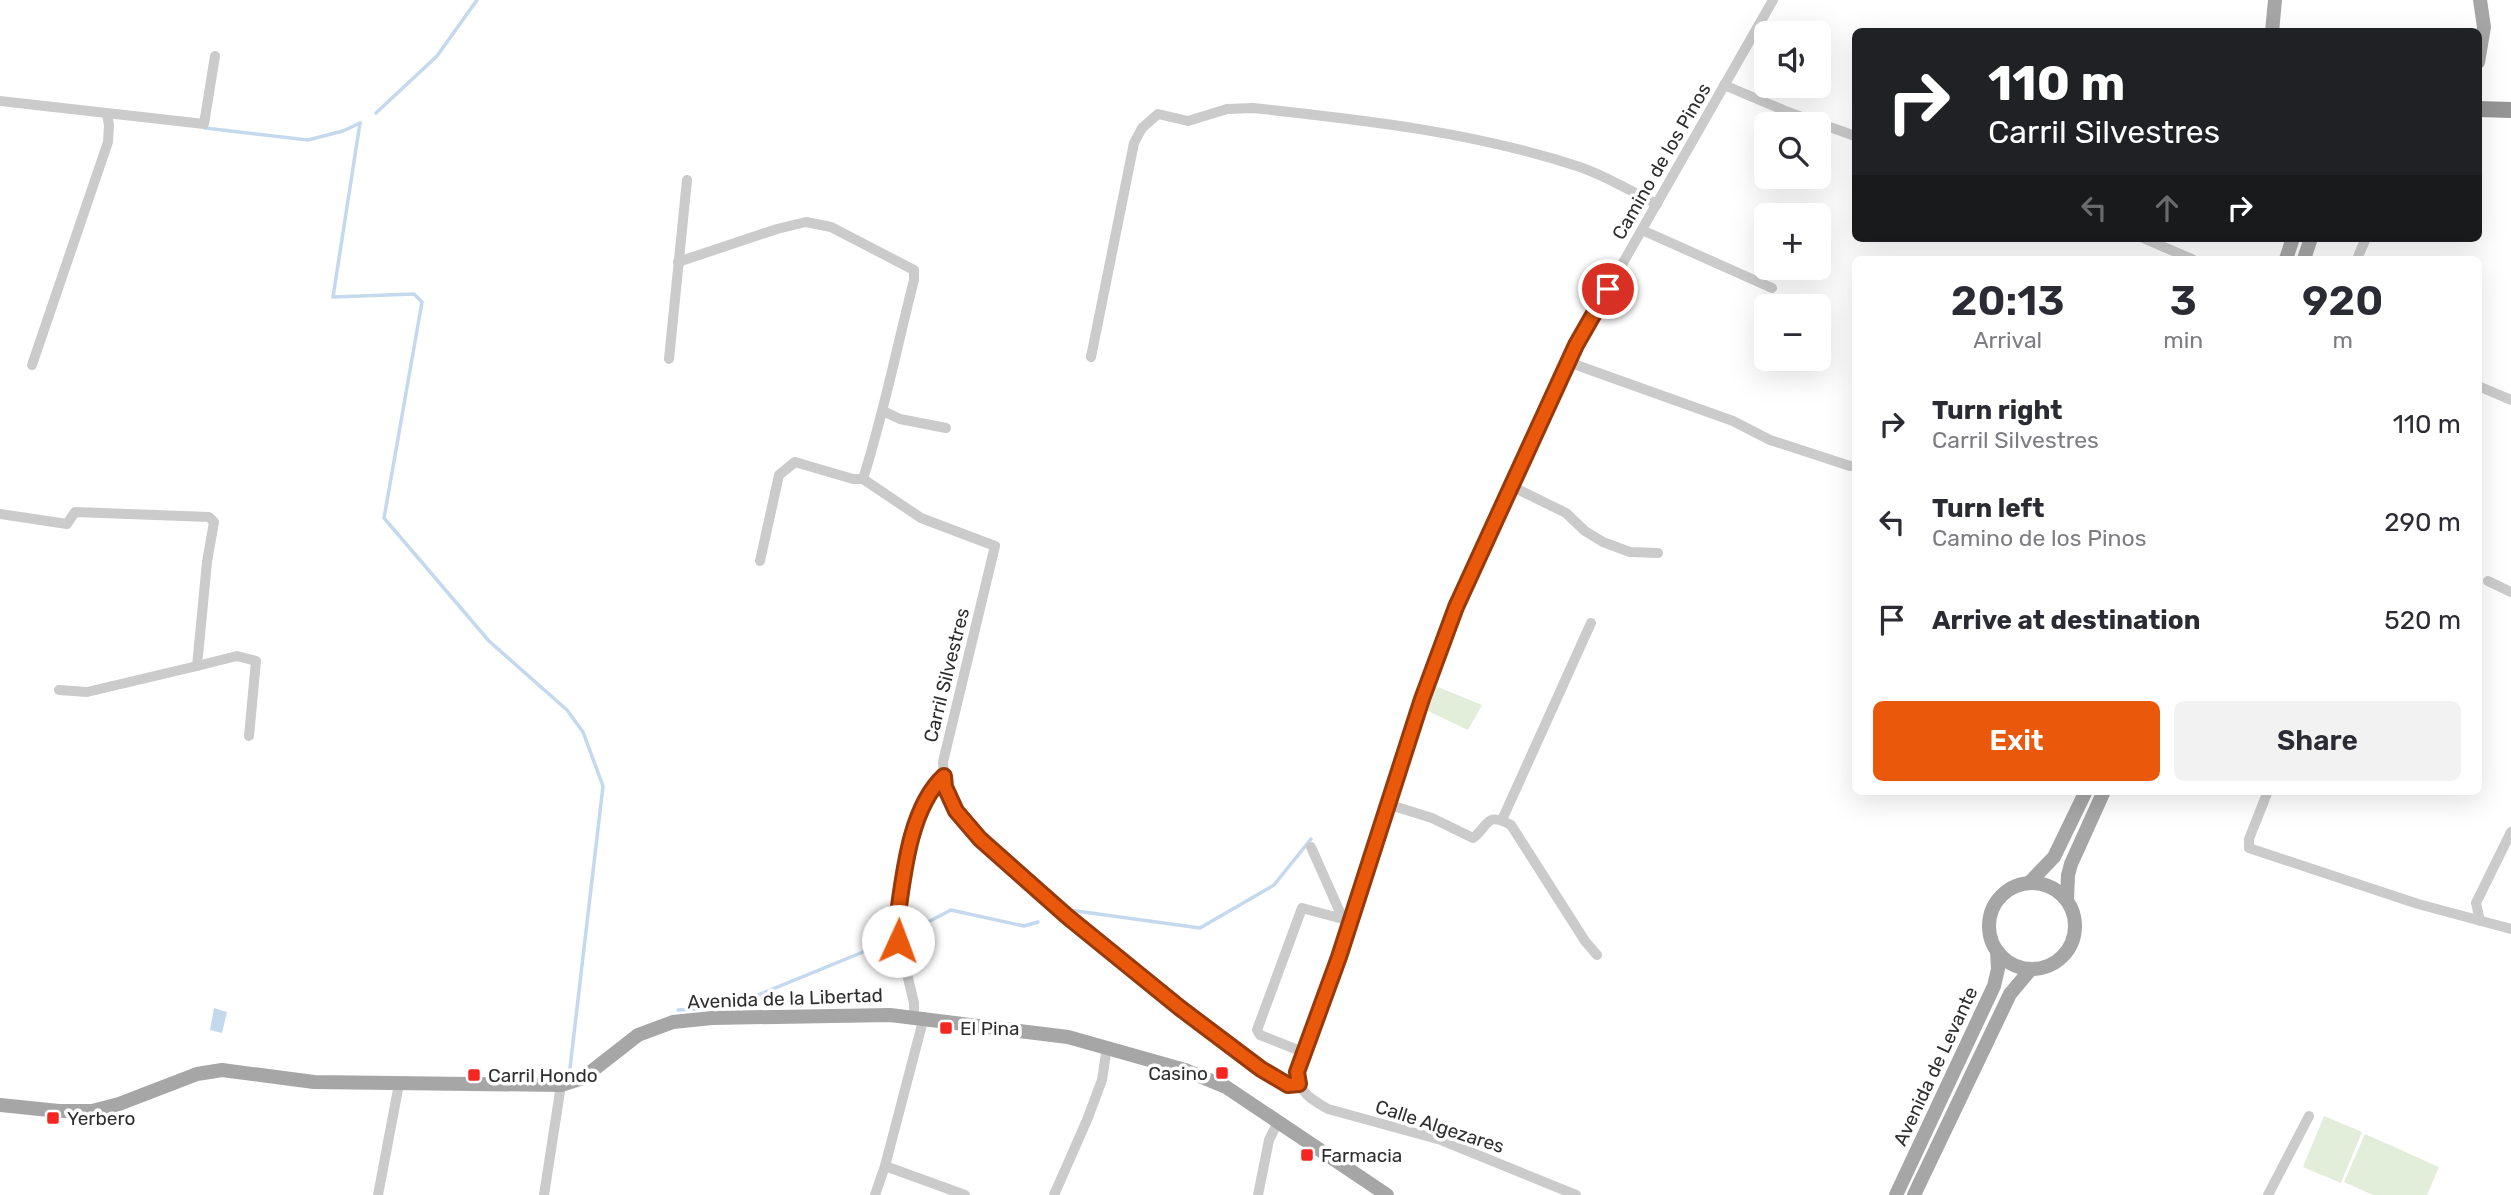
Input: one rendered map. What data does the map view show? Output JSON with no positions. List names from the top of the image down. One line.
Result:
{"streets":{"main road":["Avenida de la Libertad","Avenida de Levante"],"street":["Camino de los Pinos","Carril Silvestres","Calle Algezares"]},"crossings":[["Camino de los Pinos","Carril Silvestres"],["Camino de los Pinos","Calle Algezares"],["Carril Silvestres","Calle Algezares"]],"places":{"transit":["El Pina","Casino","Carril Hondo","Yerbero","Farmacia"]},"page":{"map_buttons":["+","−"],"turn":["110 m","Carril Silvestres"],"eta":["20:13","Arrival","3","min","920","m"],"list":[{"name":"Turn right","note":"Carril Silvestres","value":"110 m"},{"name":"Turn left","note":"Camino de los Pinos","value":"290 m"},{"name":"Arrive at destination","value":"520 m"}],"buttons":["Exit","Share"]}}
